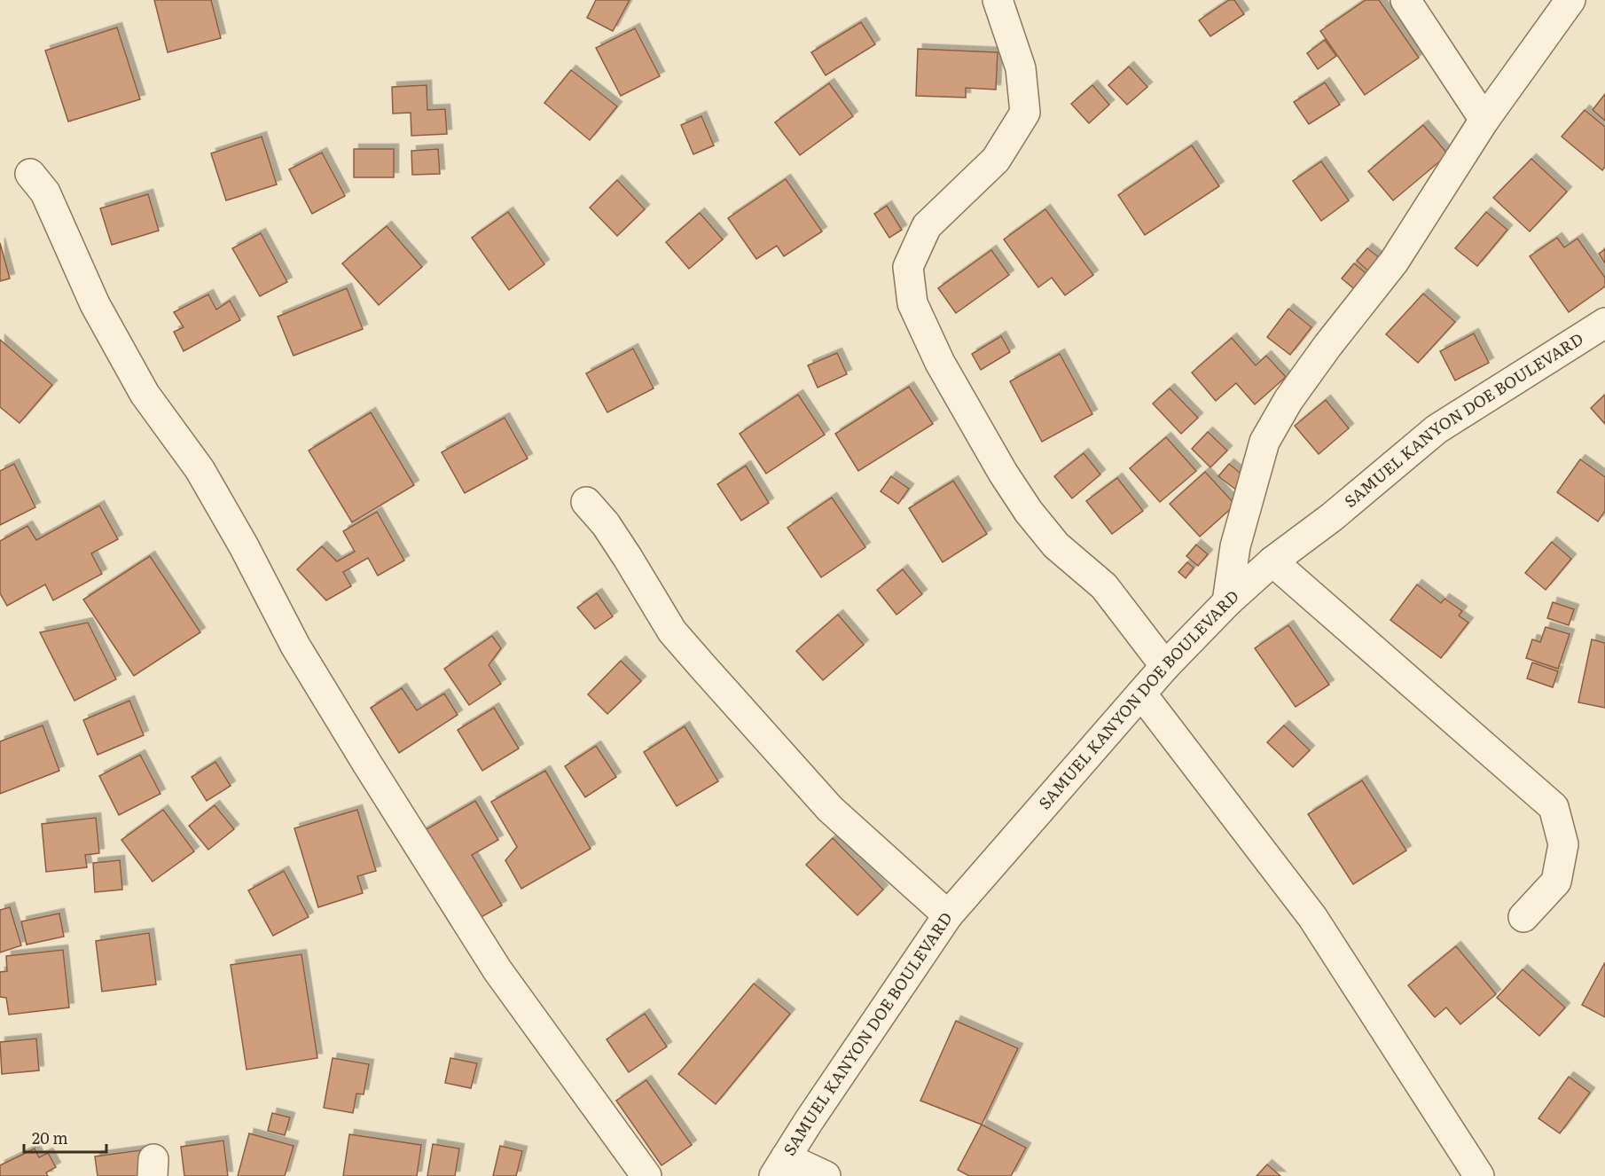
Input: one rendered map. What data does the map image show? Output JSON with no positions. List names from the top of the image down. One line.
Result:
{"streets":{"street":["SAMUEL KANYON DOE BOULEVARD"]},"scale_bar":"20 m"}
